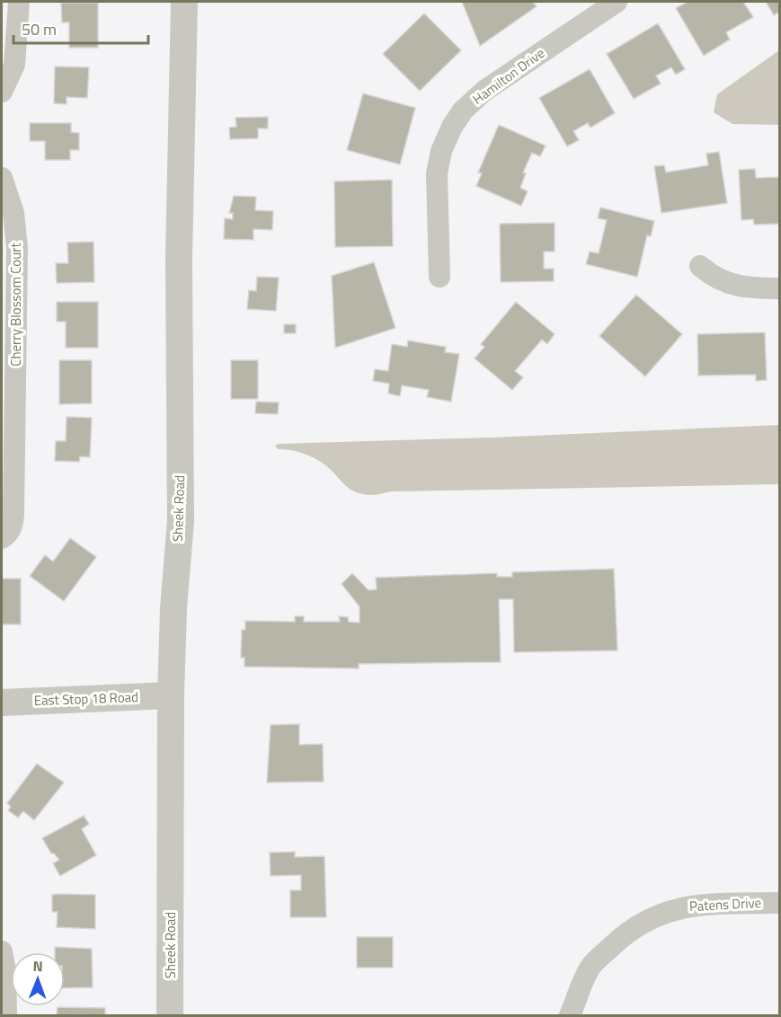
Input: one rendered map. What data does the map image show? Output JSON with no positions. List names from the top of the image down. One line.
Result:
{"streets":{"street":["Hamilton Drive","Cherry Blossom Court","Sheek Road","East Stop 18 Road","Patens Drive"]},"crossings":[["Sheek Road","East Stop 18 Road"]],"scale_bar":"50 m","north":"top"}
